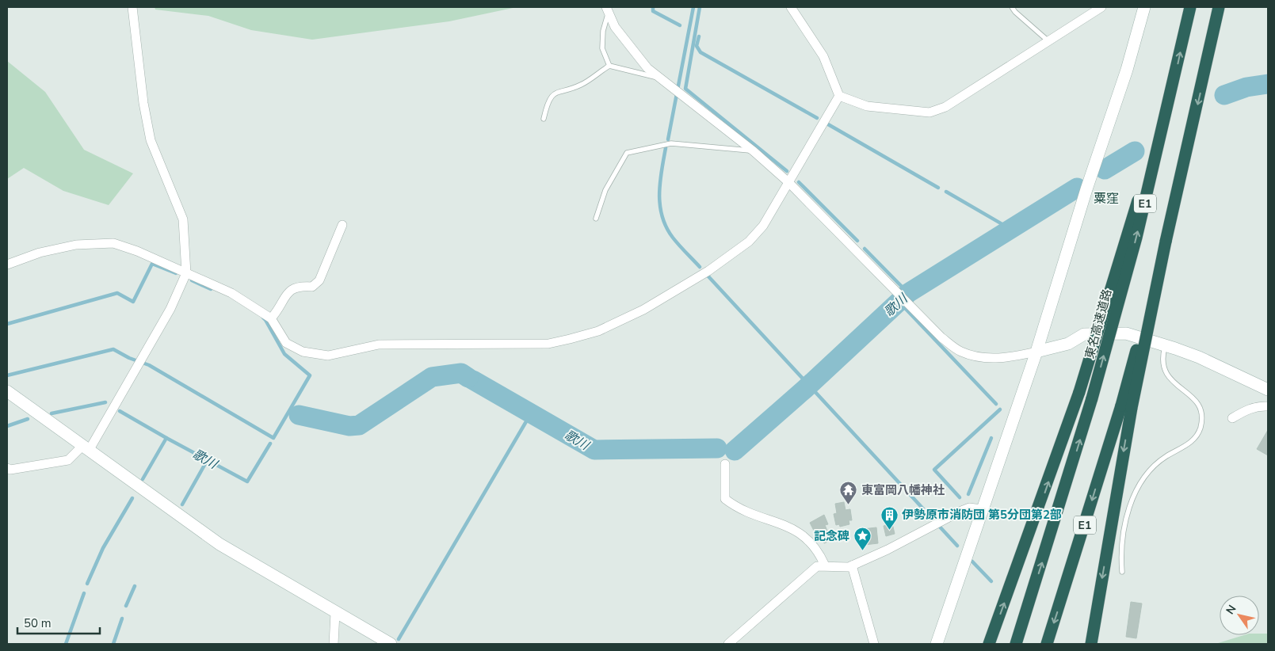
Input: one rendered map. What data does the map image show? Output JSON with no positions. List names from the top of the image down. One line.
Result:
{"streets":{"highway":["E1","東名高速道路"]},"districts":["粟窪"],"water":["歌川"],"places":{"temple":["東富岡八幡神社"],"building":["伊勢原市消防団 第5分団第2部"],"place":["記念碑"]},"scale_bar":"50 m","north":"top left"}
